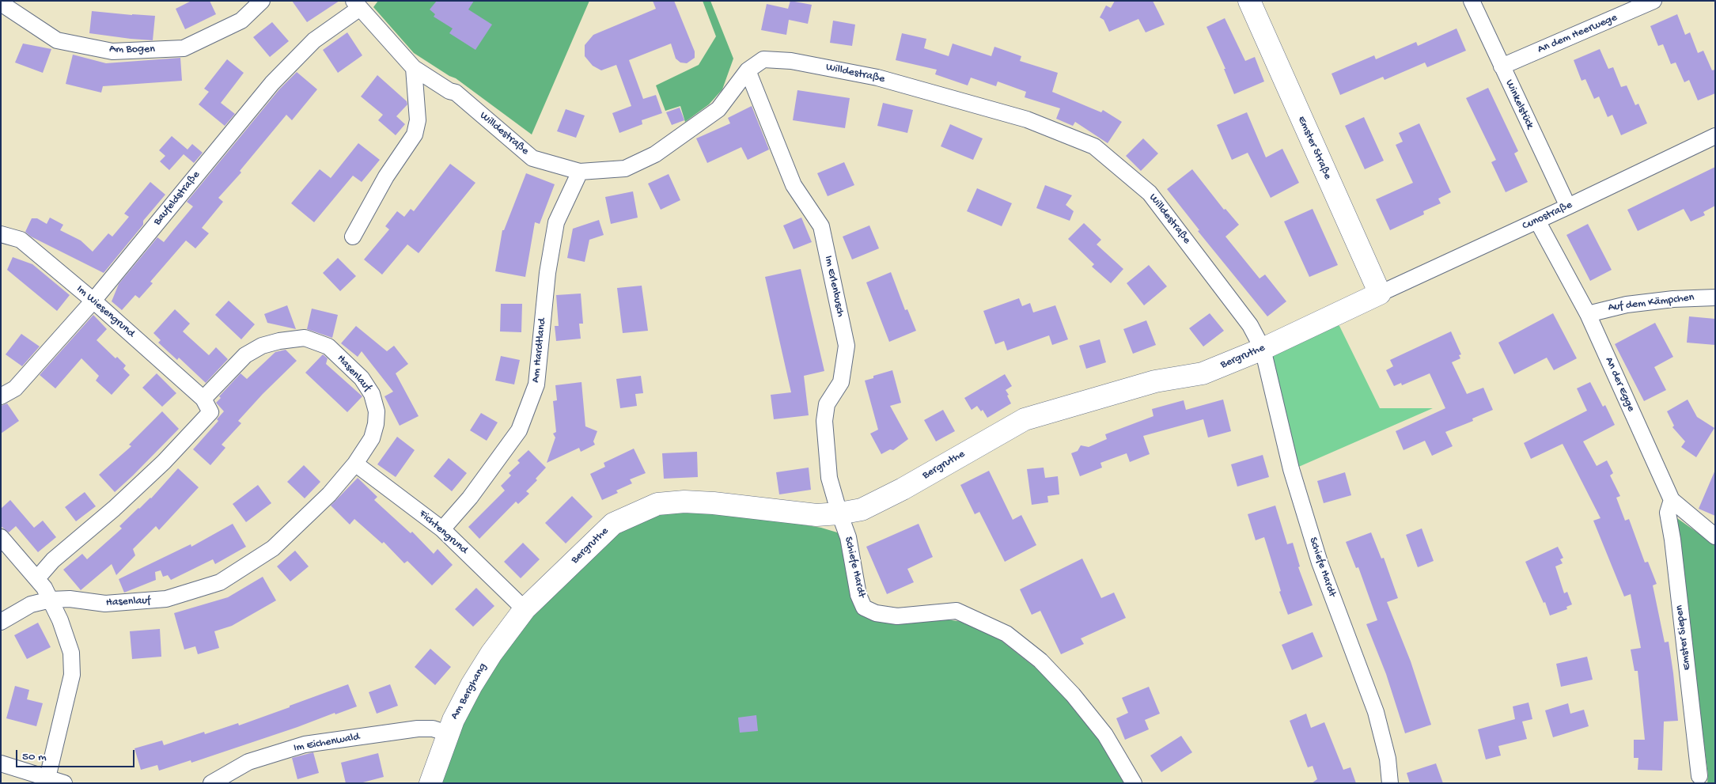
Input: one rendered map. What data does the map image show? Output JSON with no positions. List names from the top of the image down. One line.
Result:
{"streets":{"street":["An dem Heerwege","Am Bogen","Willdestraße","Winkelstück","Emster Straße","Baufeldstraße","Cunostraße","Im Erlenbusch","Auf dem Kämpchen","Im Wiesengrund","Am Hardtland","Bergruthe","Hasenlauf","An der Egge","Fichtengrund","Schiefe Hardt","Emster Siepen","Am Berghang","Im Eichenwald"]},"crossings":[["An dem Heerwege","Winkelstück"],["Willdestraße","Baufeldstraße"],["Willdestraße","Im Erlenbusch"],["Willdestraße","Am Hardtland"],["Willdestraße","Bergruthe"],["Willdestraße","Schiefe Hardt"],["Winkelstück","Cunostraße"],["Emster Straße","Cunostraße"],["Emster Straße","Bergruthe"],["Baufeldstraße","Im Wiesengrund"],["Cunostraße","Bergruthe"],["Cunostraße","An der Egge"],["Im Erlenbusch","Bergruthe"],["Im Erlenbusch","Schiefe Hardt"],["Auf dem Kämpchen","An der Egge"],["Im Wiesengrund","Hasenlauf"],["Am Hardtland","Fichtengrund"],["Bergruthe","Fichtengrund"],["Bergruthe","Schiefe Hardt"],["Bergruthe","Am Berghang"],["Hasenlauf","Fichtengrund"],["An der Egge","Emster Siepen"],["Fichtengrund","Am Berghang"],["Am Berghang","Im Eichenwald"]],"scale_bar":"50 m"}
